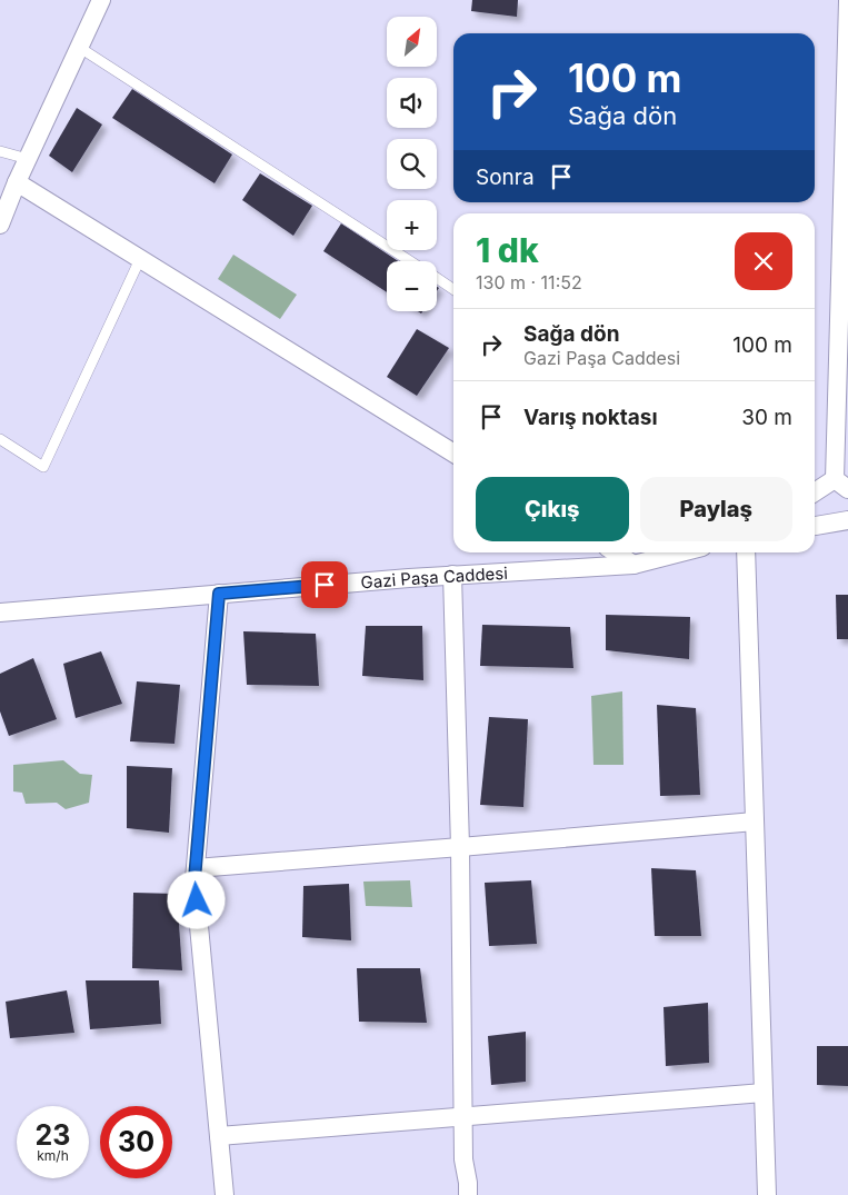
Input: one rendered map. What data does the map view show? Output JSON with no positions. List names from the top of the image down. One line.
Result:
{"streets":{"street":["Gazi Paşa Caddesi"]},"north":"top right","page":{"map_buttons":["+","−"],"turn":["100 m","Sağa dön"],"then":"Sonra","heading":["1 dk","130 m · 11:52"],"list":[{"name":"Sağa dön","note":"Gazi Paşa Caddesi","value":"100 m"},{"name":"Varış noktası","value":"30 m"}],"buttons":["Çıkış","Paylaş"],"speed":"23 km/h","limit":"30"}}
